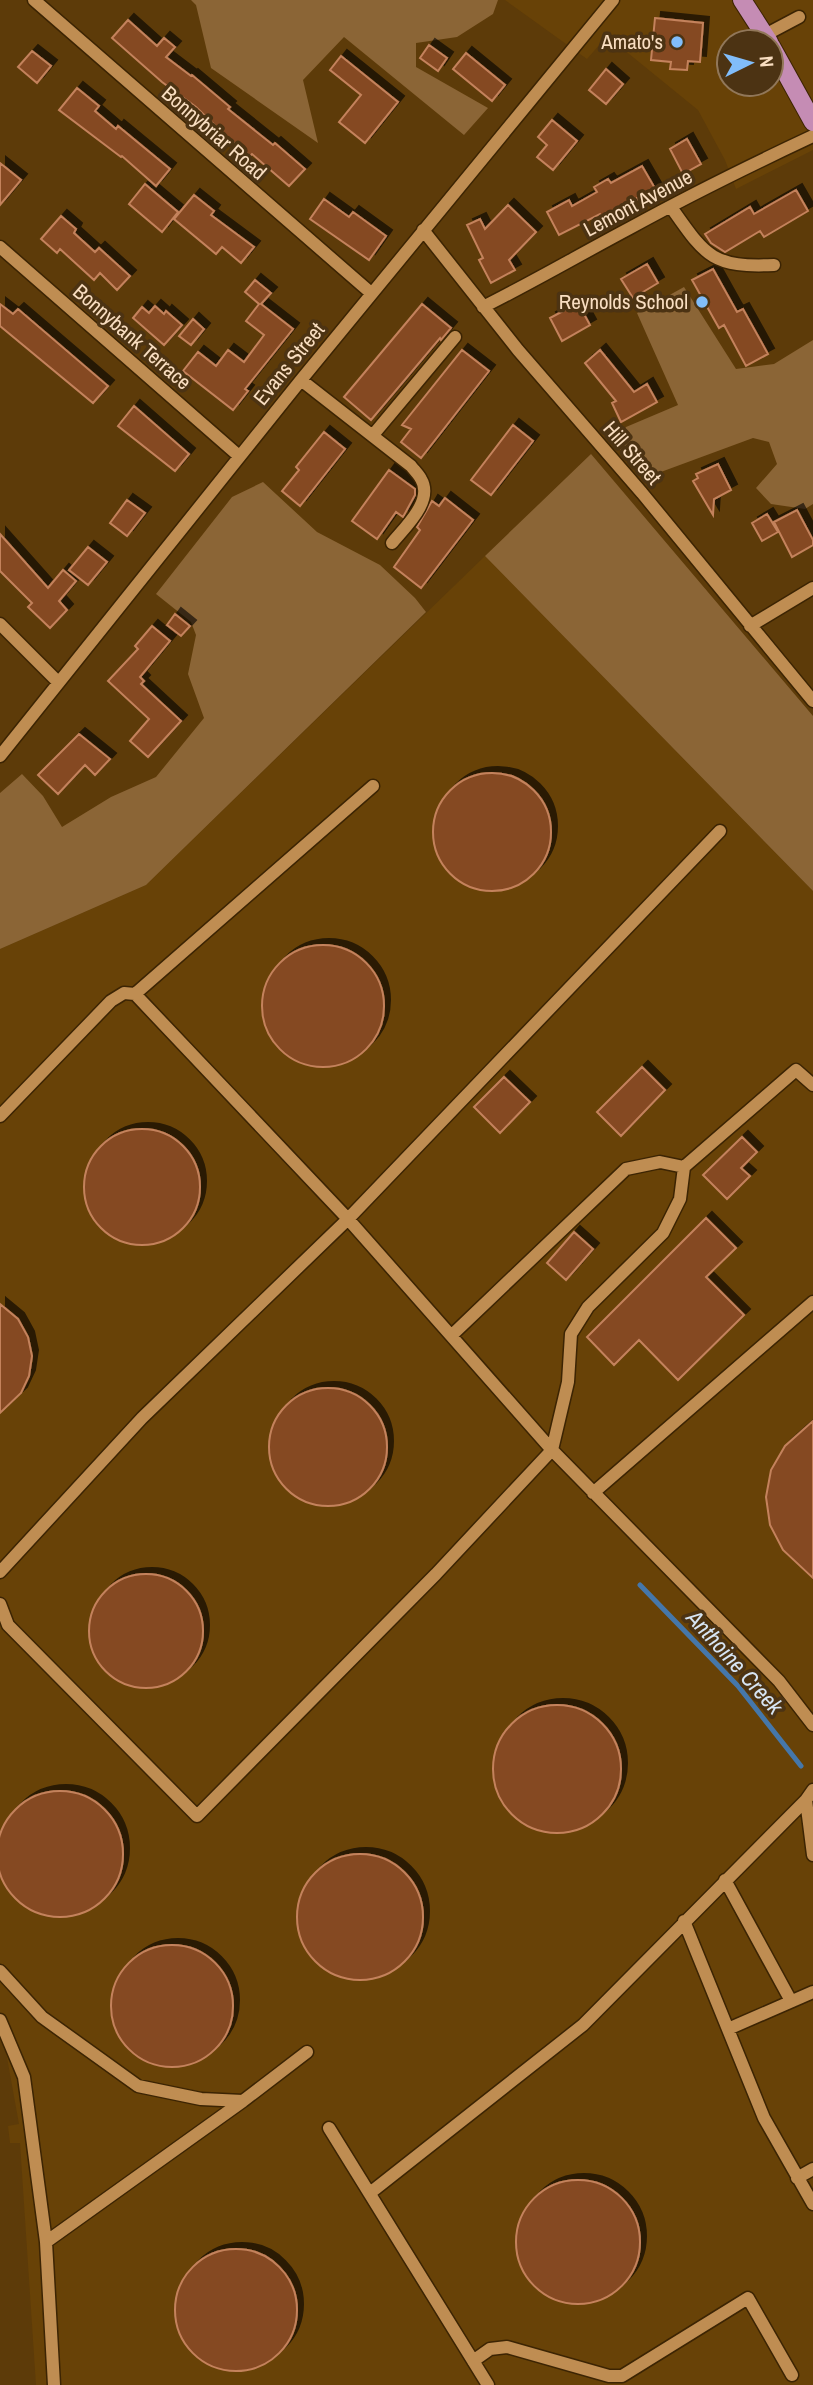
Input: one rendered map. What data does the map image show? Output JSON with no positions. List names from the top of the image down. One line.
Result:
{"streets":{"street":["Bonnybriar Road","Lemont Avenue","Bonnybank Terrace","Evans Street","Hill Street"]},"crossings":[["Bonnybriar Road","Evans Street"],["Lemont Avenue","Hill Street"],["Bonnybank Terrace","Evans Street"],["Evans Street","Hill Street"]],"water":["Anthoine Creek"],"places":["Amato's","Reynolds School"],"north":"right"}
